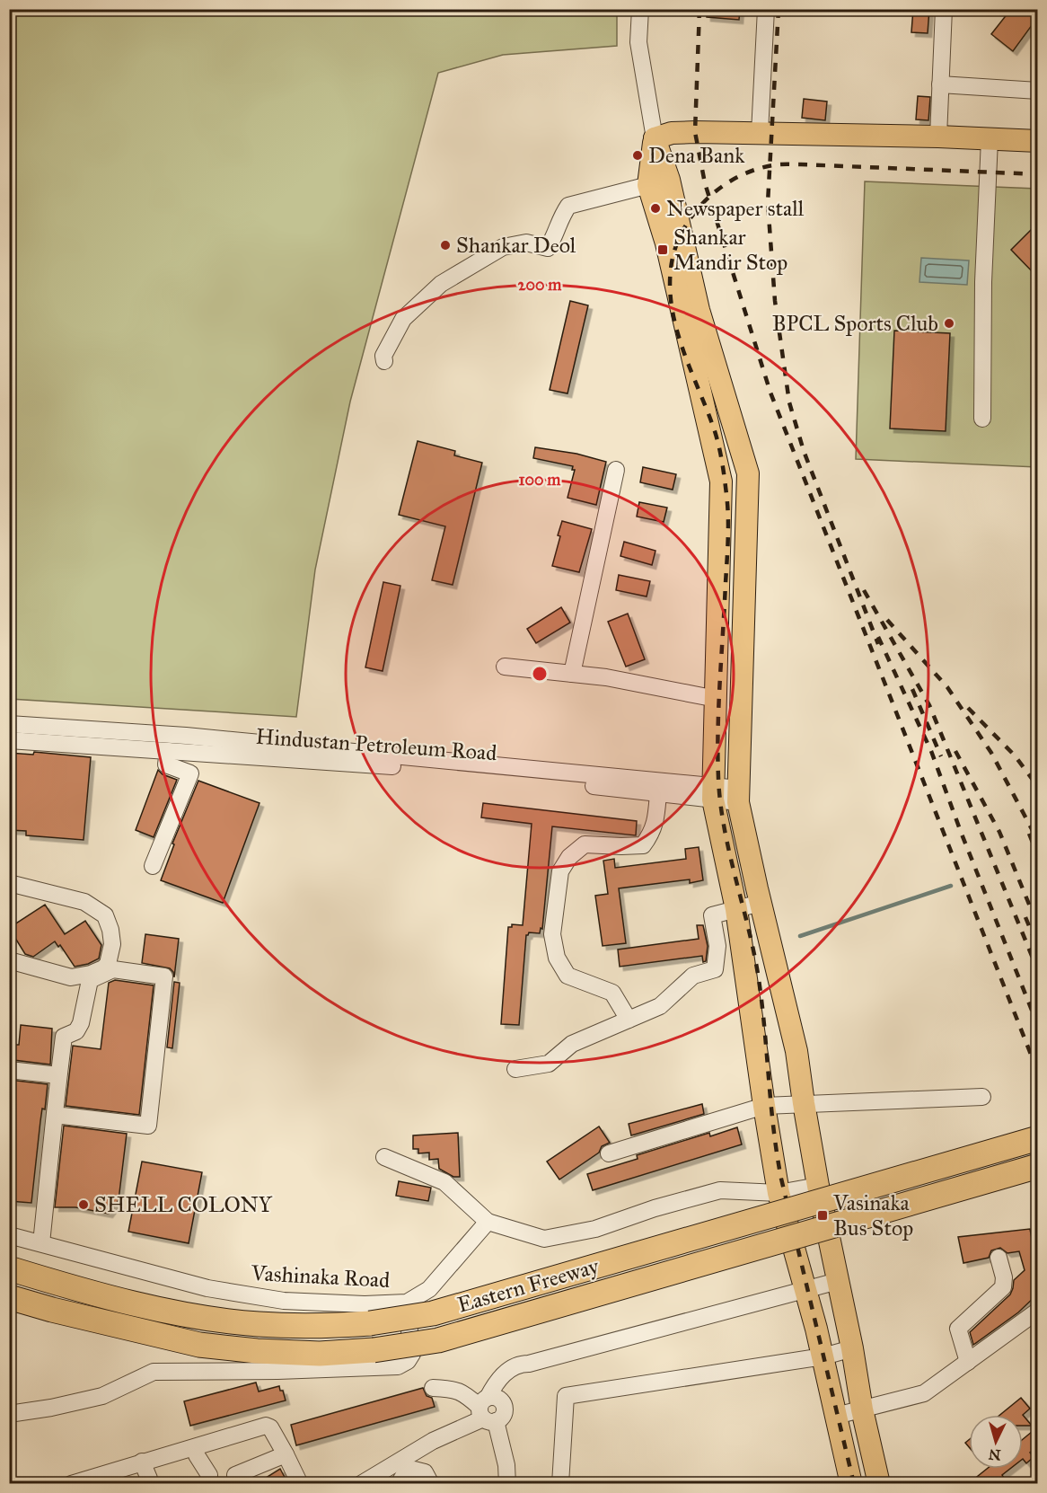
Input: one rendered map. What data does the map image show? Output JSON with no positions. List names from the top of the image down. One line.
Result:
{"streets":{"highway":["Eastern Freeway"],"street":["Hindustan Petroleum Road","Vashinaka Road"]},"places":{"other":["Dena Bank","Newspaper stall","Shankar Deol","BPCL Sports Club","SHELL COLONY"],"transit":["Shankar Mandir Stop","Vasinaka Bus Stop"]},"north":"bottom","rings":["200 m","100 m"]}
